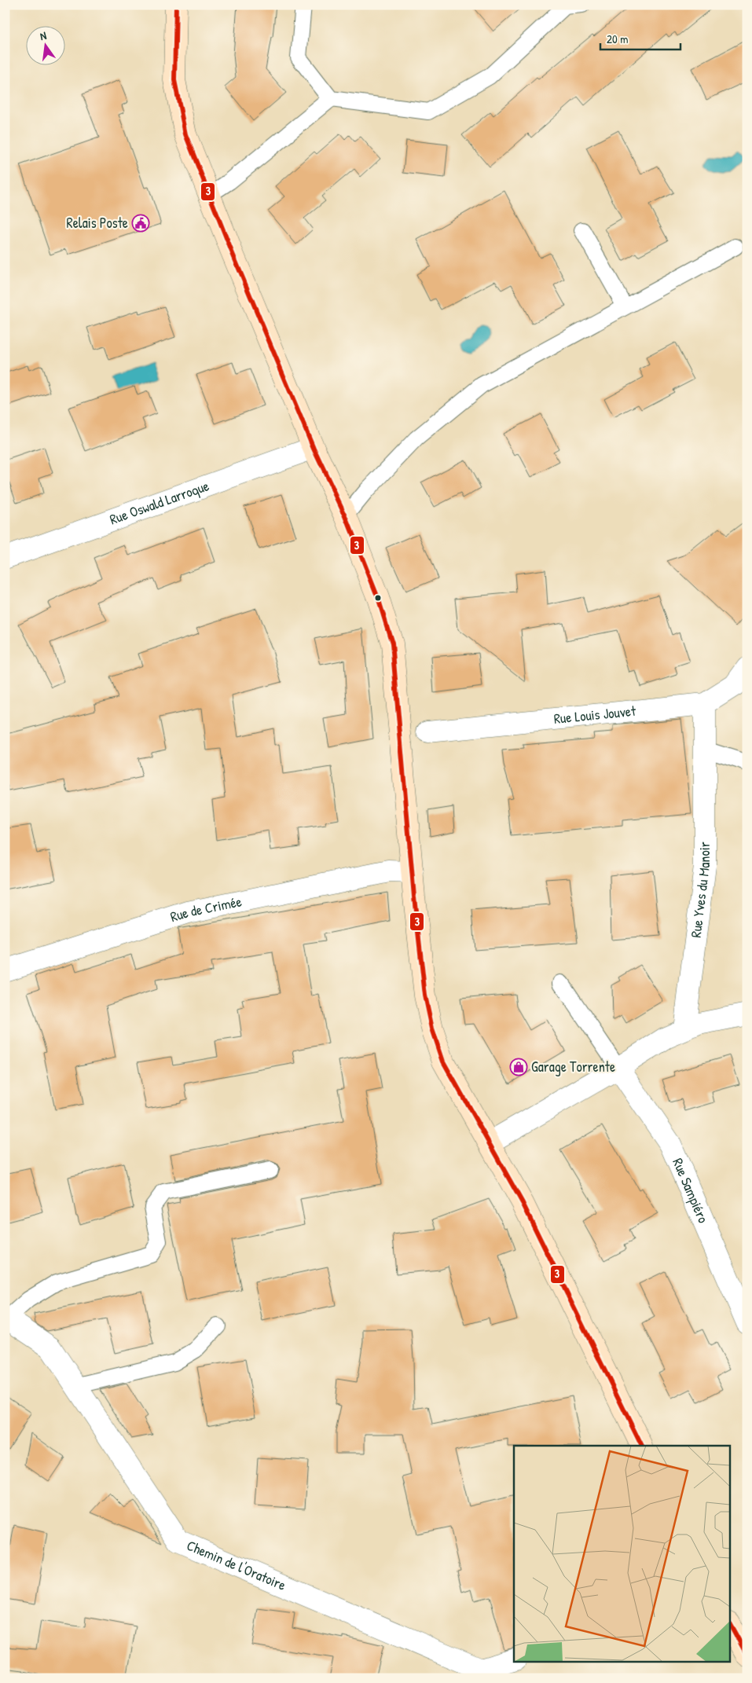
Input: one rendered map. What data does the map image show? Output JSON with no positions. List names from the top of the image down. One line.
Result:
{"streets":{"street":["Rue Oswald Larroque","Rue Louis Jouvet","Rue Yves du Manoir","Rue de Crimée","Rue Sampiéro","Chemin de l'Oratoire"]},"crossings":[["Rue Louis Jouvet","Rue Yves du Manoir"]],"places":{"public building":["Relais Poste"],"shop":["Garage Torrente"]},"lines":["transit line 3"],"scale_bar":"20 m","north":"top"}
